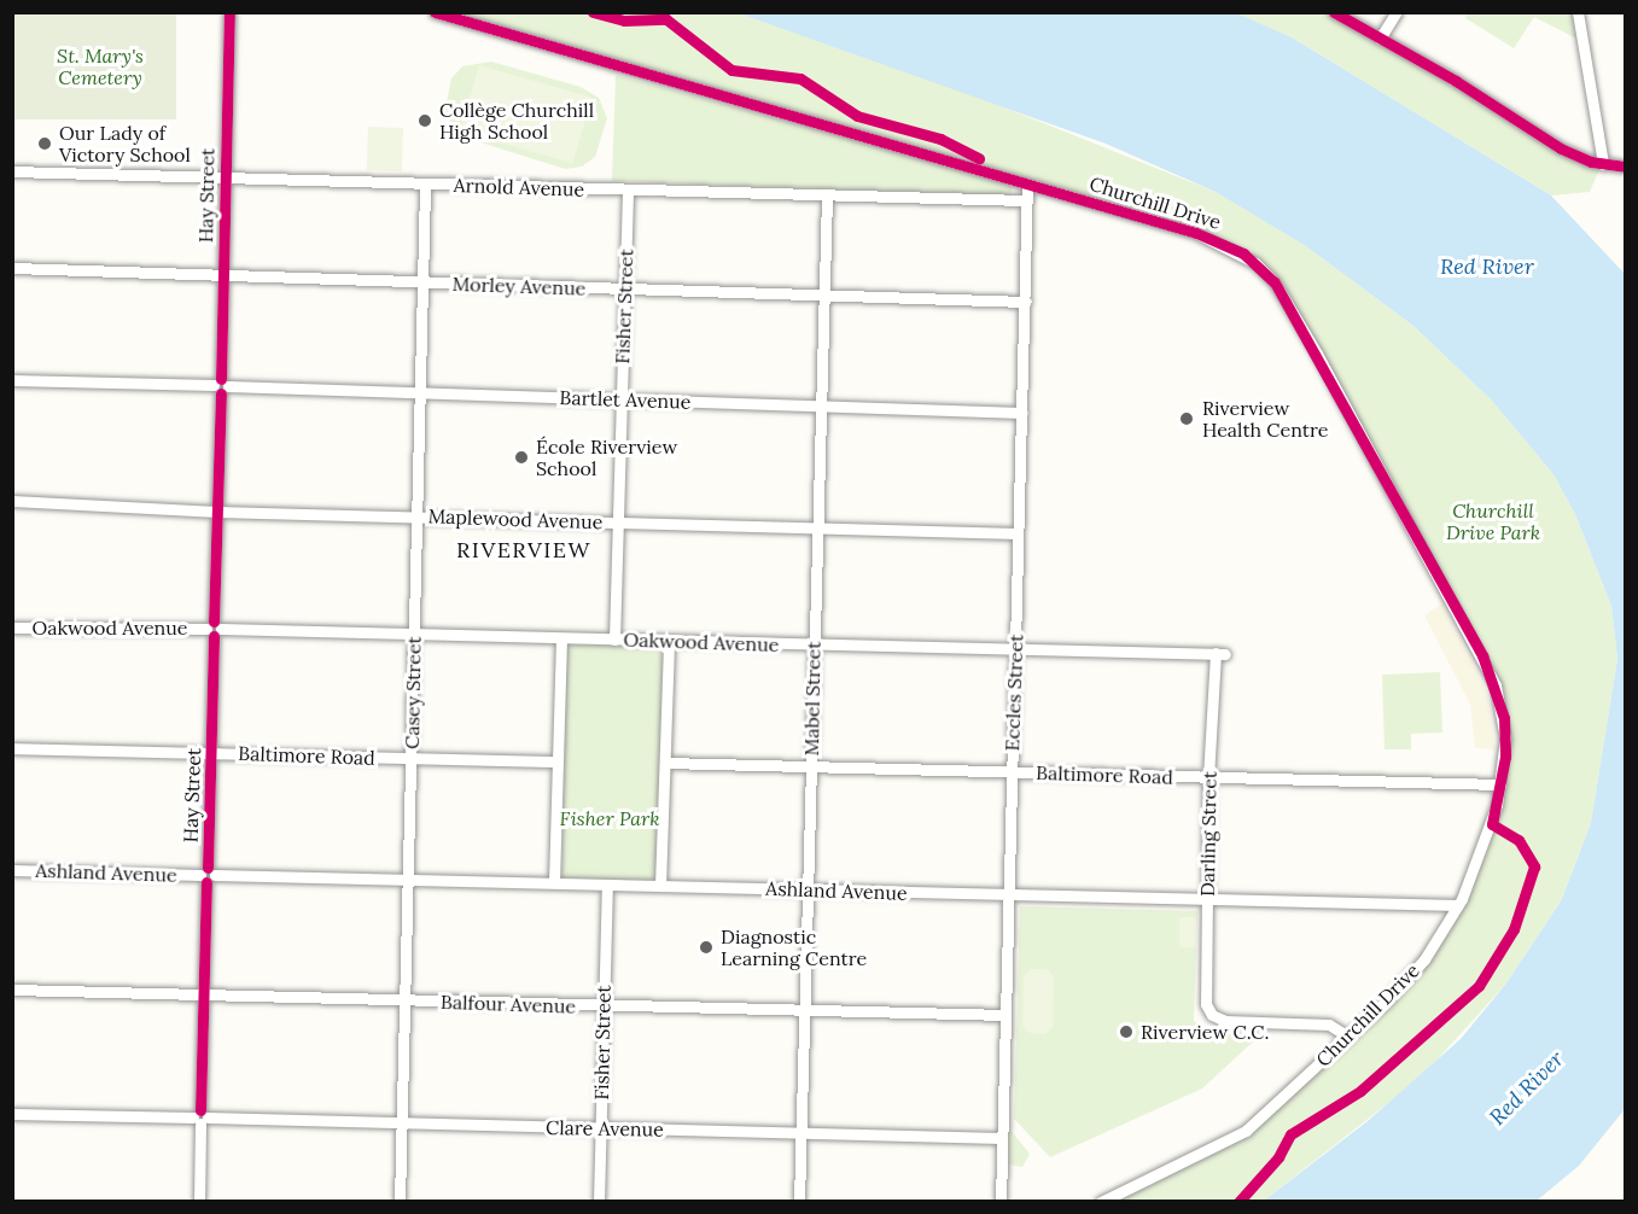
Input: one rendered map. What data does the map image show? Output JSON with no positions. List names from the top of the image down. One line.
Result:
{"streets":{"street":["Arnold Avenue","Hay Street","Churchill Drive","Morley Avenue","Fisher Street","Bartlet Avenue","Maplewood Avenue","Oakwood Avenue","Casey Street","Eccles Street","Mabel Street","Baltimore Road","Darling Street","Ashland Avenue","Balfour Avenue","Clare Avenue"]},"crossings":[["Arnold Avenue","Hay Street"],["Arnold Avenue","Fisher Street"],["Arnold Avenue","Casey Street"],["Arnold Avenue","Eccles Street"],["Arnold Avenue","Mabel Street"],["Hay Street","Morley Avenue"],["Hay Street","Bartlet Avenue"],["Hay Street","Maplewood Avenue"],["Hay Street","Oakwood Avenue"],["Hay Street","Baltimore Road"],["Hay Street","Ashland Avenue"],["Hay Street","Balfour Avenue"],["Hay Street","Clare Avenue"],["Churchill Drive","Eccles Street"],["Churchill Drive","Baltimore Road"],["Churchill Drive","Darling Street"],["Churchill Drive","Ashland Avenue"],["Morley Avenue","Fisher Street"],["Morley Avenue","Casey Street"],["Morley Avenue","Eccles Street"],["Morley Avenue","Mabel Street"],["Fisher Street","Bartlet Avenue"],["Fisher Street","Maplewood Avenue"],["Fisher Street","Oakwood Avenue"],["Fisher Street","Ashland Avenue"],["Fisher Street","Balfour Avenue"],["Fisher Street","Clare Avenue"],["Bartlet Avenue","Casey Street"],["Bartlet Avenue","Eccles Street"],["Bartlet Avenue","Mabel Street"],["Maplewood Avenue","Casey Street"],["Maplewood Avenue","Eccles Street"],["Maplewood Avenue","Mabel Street"],["Oakwood Avenue","Casey Street"],["Oakwood Avenue","Eccles Street"],["Oakwood Avenue","Mabel Street"],["Oakwood Avenue","Darling Street"],["Casey Street","Baltimore Road"],["Casey Street","Ashland Avenue"],["Casey Street","Balfour Avenue"],["Casey Street","Clare Avenue"],["Eccles Street","Baltimore Road"],["Eccles Street","Ashland Avenue"],["Eccles Street","Balfour Avenue"],["Eccles Street","Clare Avenue"],["Mabel Street","Baltimore Road"],["Mabel Street","Ashland Avenue"],["Mabel Street","Balfour Avenue"],["Mabel Street","Clare Avenue"],["Baltimore Road","Darling Street"],["Darling Street","Ashland Avenue"]],"districts":["RIVERVIEW"],"water":["Red River"],"parks":["St. Mary's Cemetery","Churchill Drive Park","Fisher Park"],"places":["Collège Churchill High School","Our Lady of Victory School","Riverview Health Centre","École Riverview School","Diagnostic Learning Centre","Riverview C.C."]}
